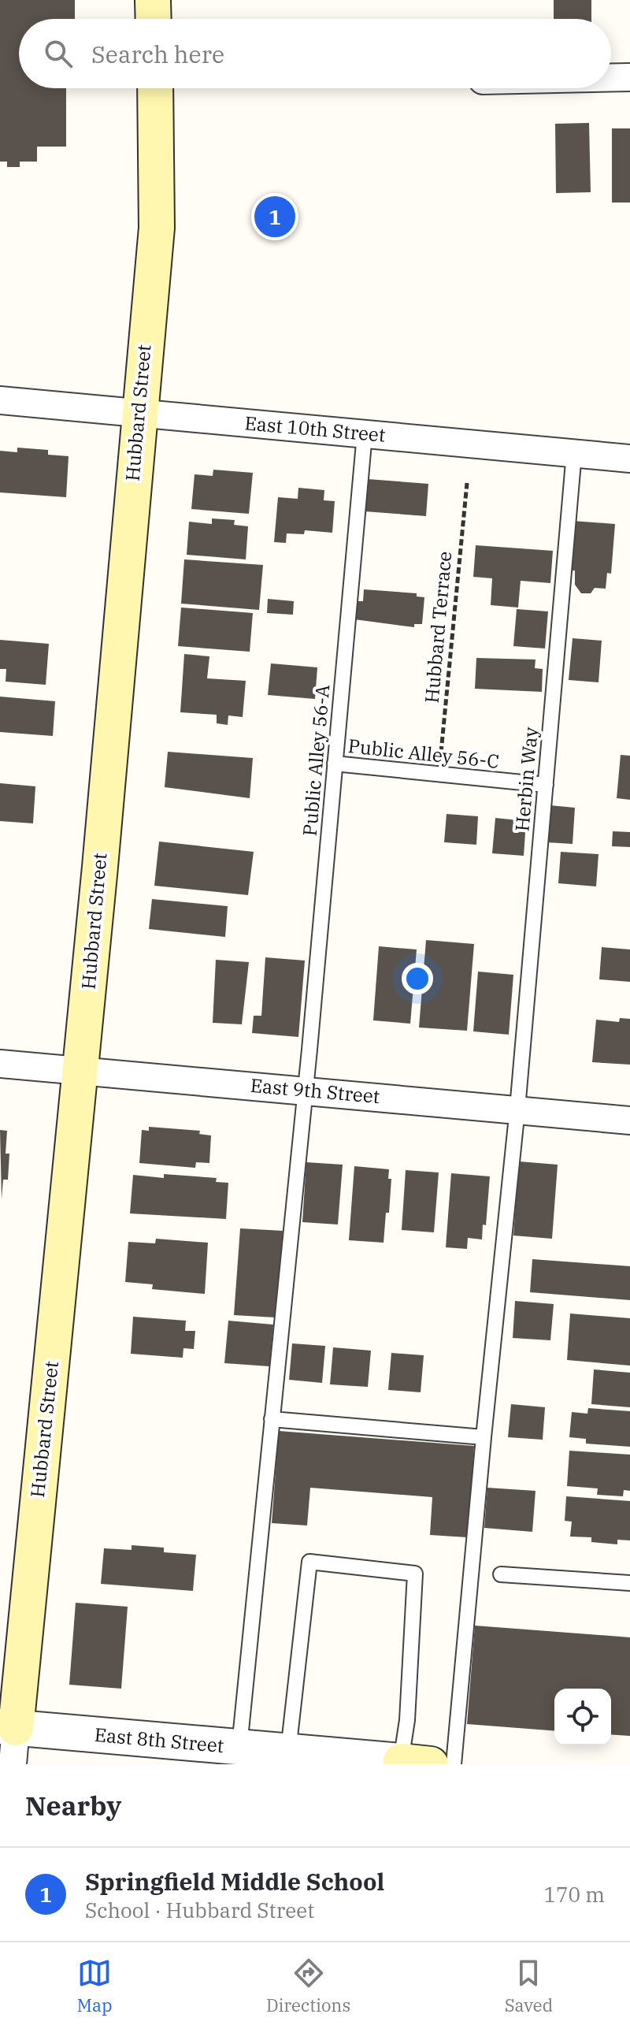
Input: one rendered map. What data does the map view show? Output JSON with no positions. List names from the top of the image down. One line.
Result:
{"streets":{"main road":["Hubbard Street"],"street":["East 10th Street","East 9th Street","East 8th Street"],"lane":["Public Alley 56-C","Public Alley 56-A","Herbin Way"],"path":["Hubbard Terrace"]},"crossings":[["Hubbard Street","East 10th Street"],["Hubbard Street","East 9th Street"],["Hubbard Street","East 8th Street"],["East 10th Street","Public Alley 56-A"],["East 10th Street","Herbin Way"],["Hubbard Terrace","Public Alley 56-C"],["Public Alley 56-C","Public Alley 56-A"],["Public Alley 56-C","Herbin Way"],["Public Alley 56-A","East 9th Street"],["Public Alley 56-A","East 8th Street"],["Herbin Way","East 9th Street"]],"page":{"search":"Search here","pins":"1","heading":"Nearby","list":[{"mark":"1","name":"Springfield Middle School","note":"School · Hubbard Street","value":"170 m"}],"nav":["Map","Directions","Saved"]}}
